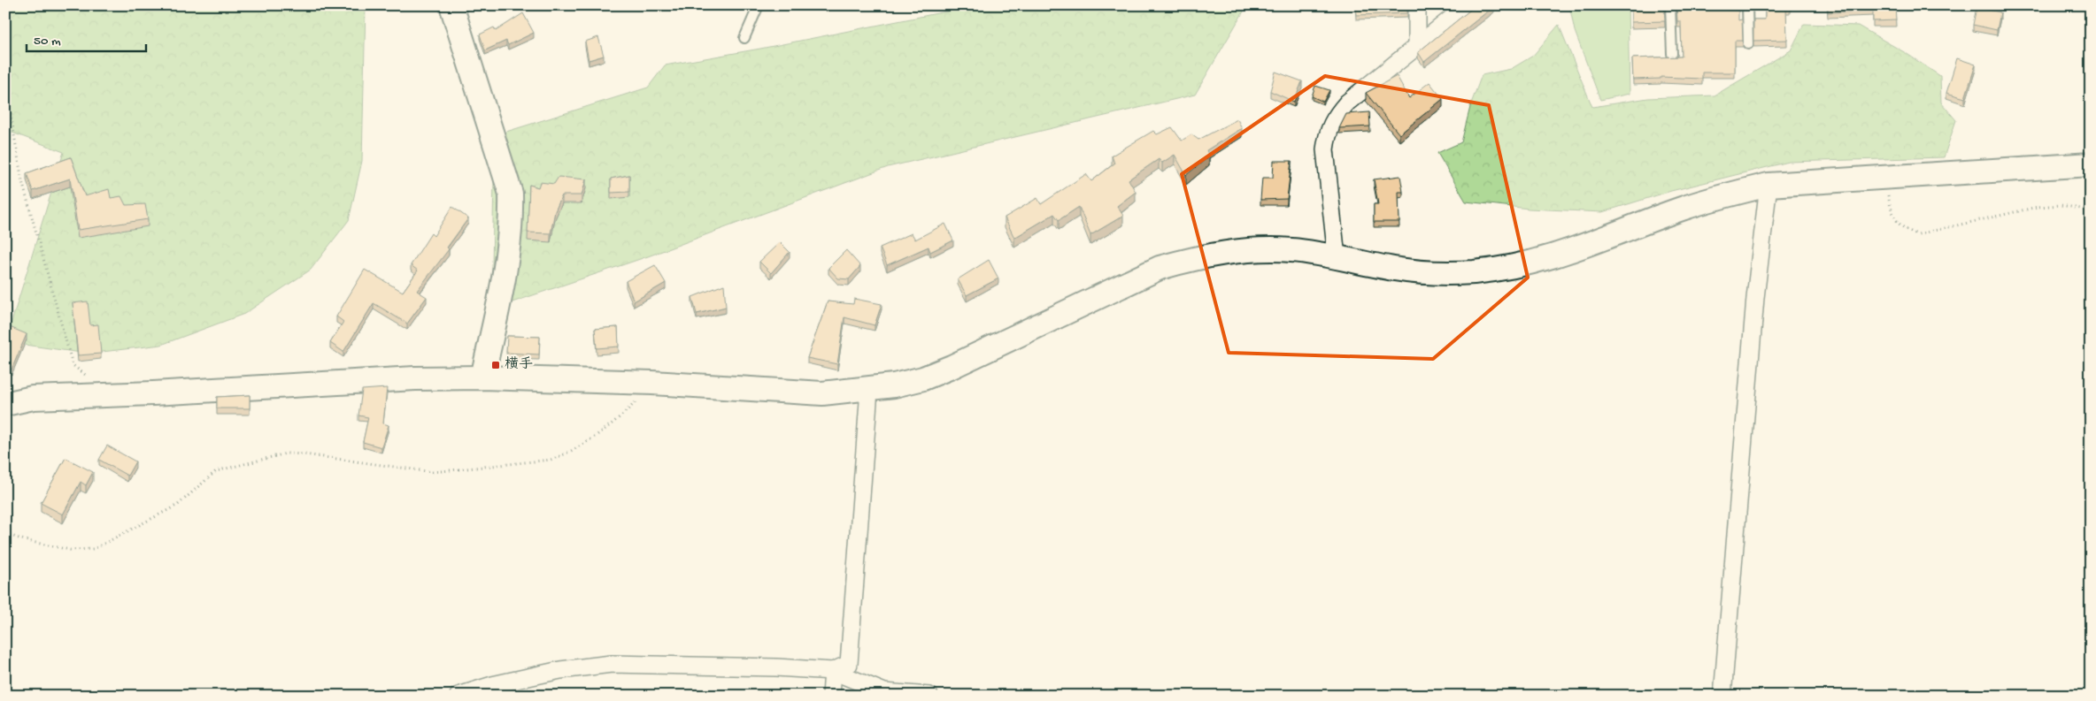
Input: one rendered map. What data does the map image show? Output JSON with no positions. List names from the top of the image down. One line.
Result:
{"places":{"transit":["横手"]},"scale_bar":"50 m"}
